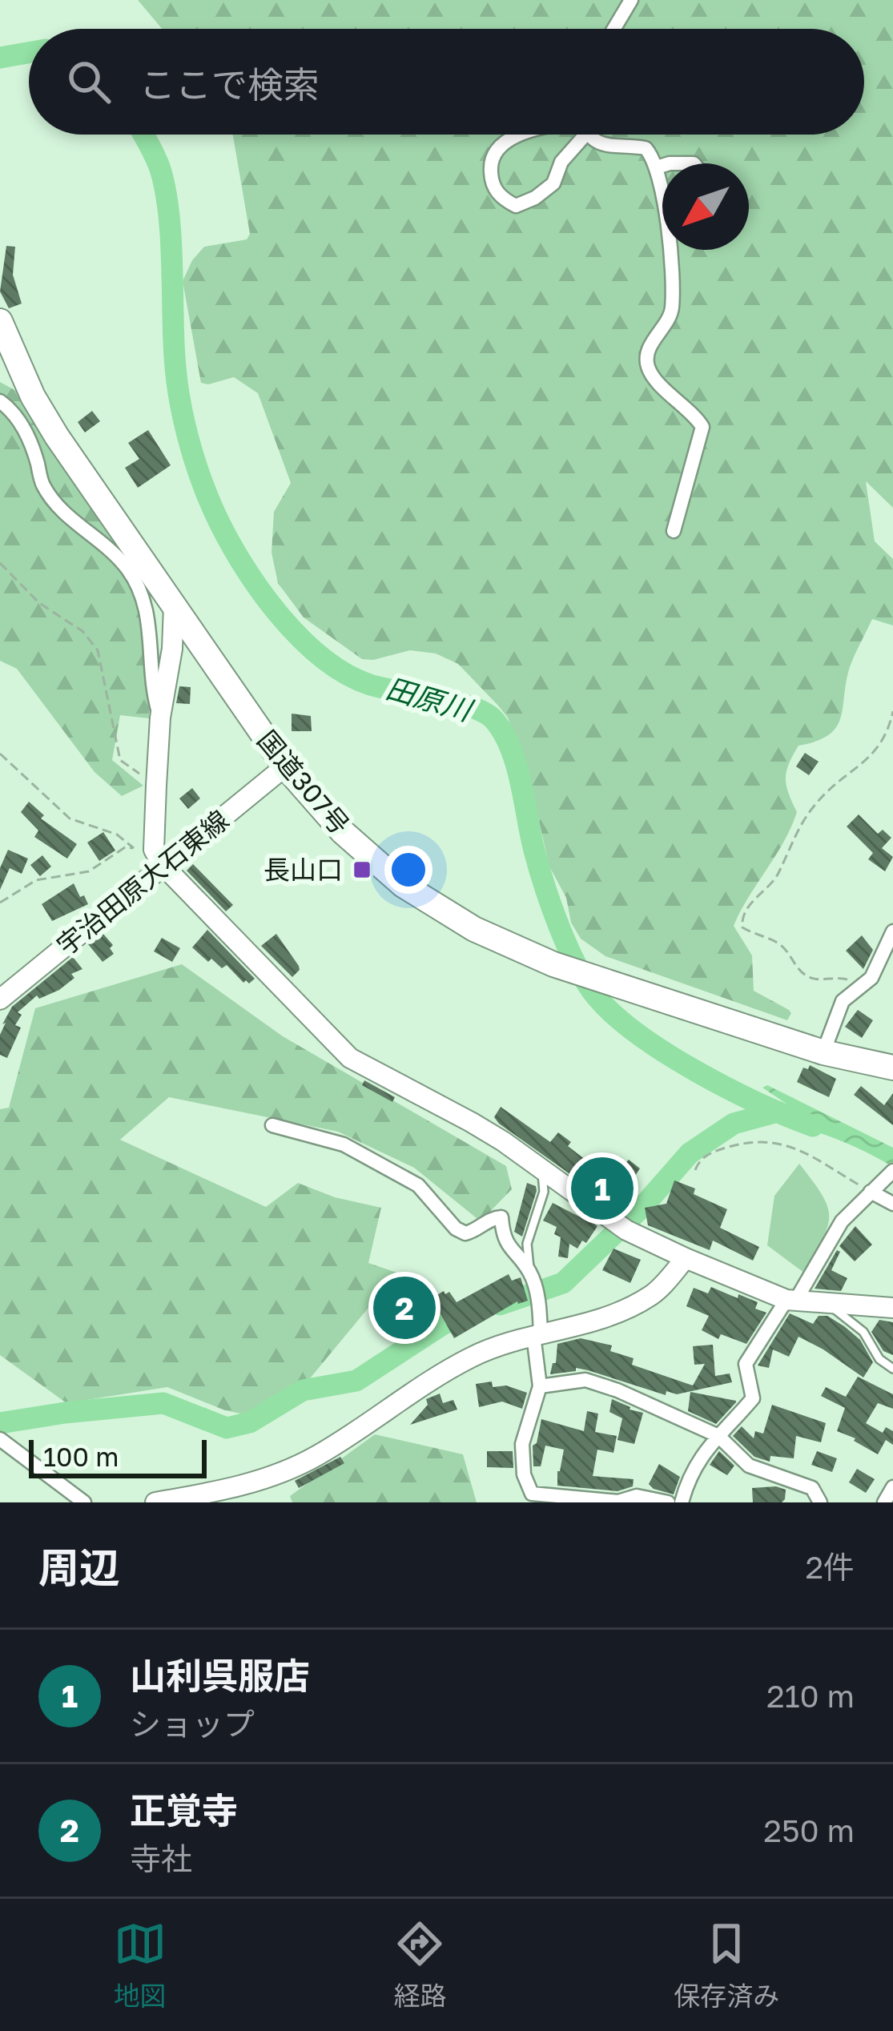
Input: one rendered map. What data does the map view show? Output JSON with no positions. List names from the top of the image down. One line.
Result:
{"streets":{"highway":["国道307号"],"street":["宇治田原大石東線"]},"crossings":[["国道307号","宇治田原大石東線"]],"water":["田原川"],"places":{"transit":["長山口"]},"scale_bar":"100 m","north":"bottom left","page":{"search":"ここで検索","pins":["1","2"],"scale":"100 m","heading":["周辺","2件"],"list":[{"mark":"1","name":"山利呉服店","note":"ショップ","value":"210 m"},{"mark":"2","name":"正覚寺","note":"寺社","value":"250 m"}],"nav":["地図","経路","保存済み"]}}
